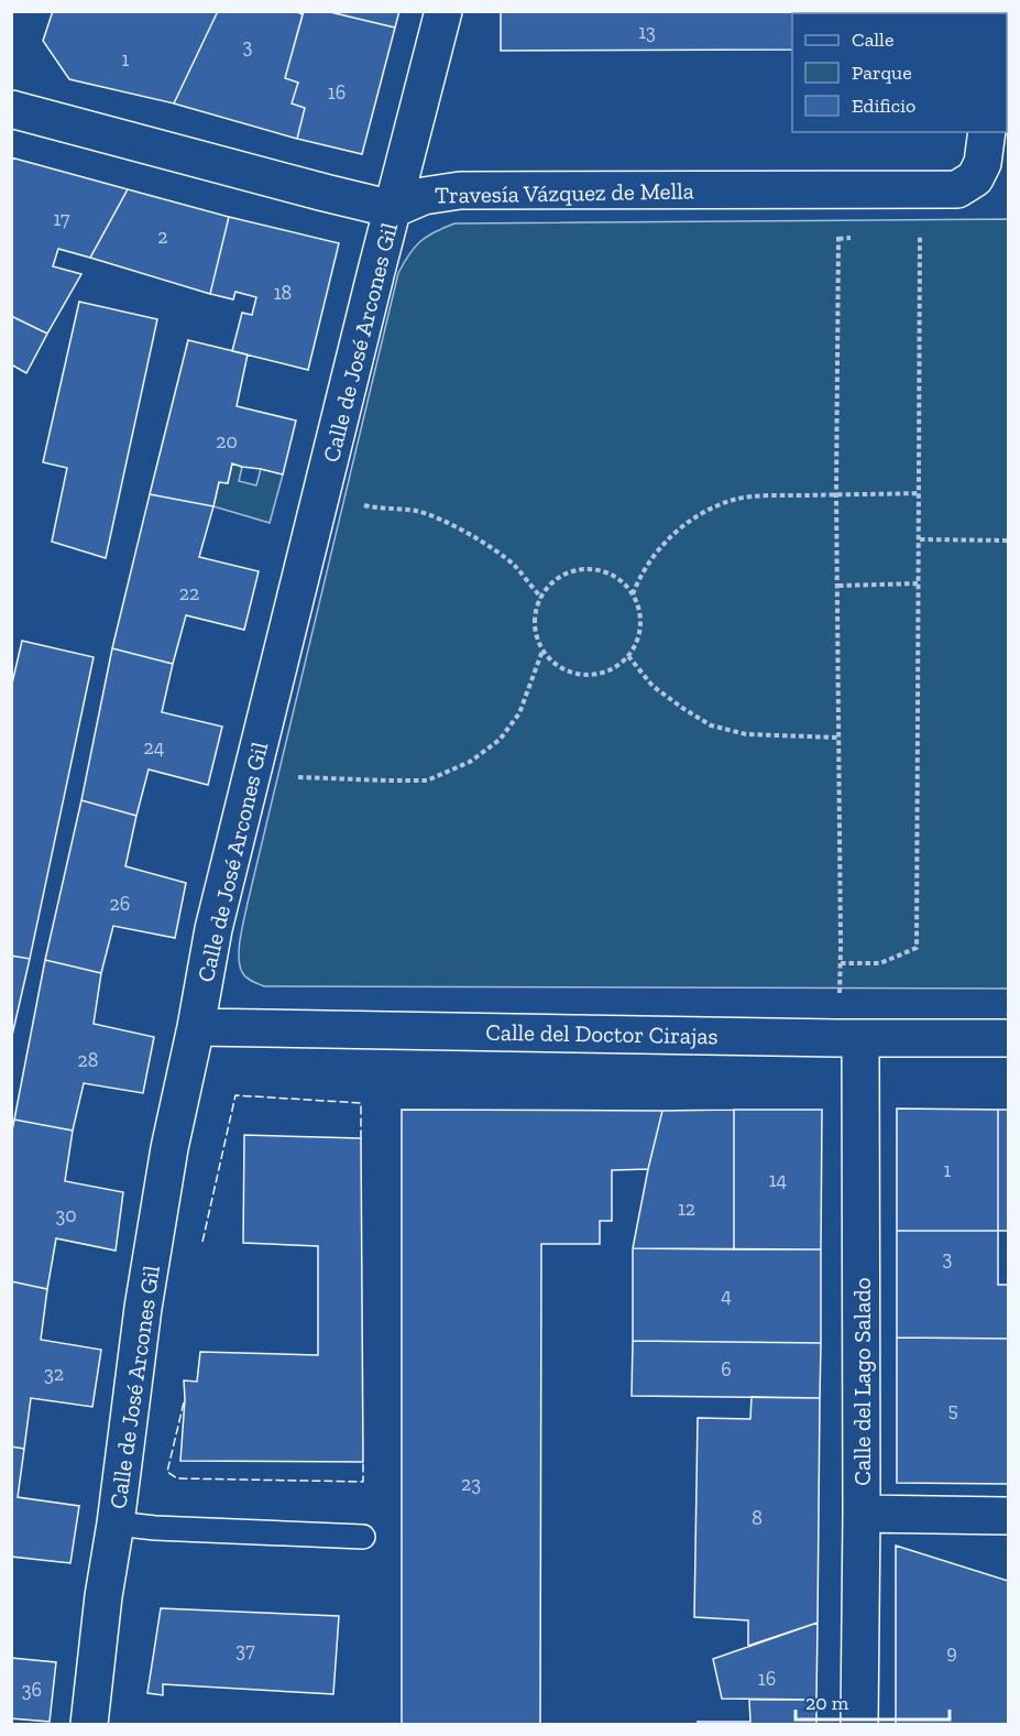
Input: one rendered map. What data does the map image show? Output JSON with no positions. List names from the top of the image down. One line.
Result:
{"streets":{"street":["Travesía Vázquez de Mella","Calle de José Arcones Gil","Calle del Doctor Cirajas","Calle del Lago Salado"]},"crossings":[["Travesía Vázquez de Mella","Calle de José Arcones Gil"],["Calle de José Arcones Gil","Calle del Doctor Cirajas"],["Calle del Doctor Cirajas","Calle del Lago Salado"]],"house_numbers":["13","3","1","16","17","2","18","20","22","24","26","28","1","14","12","30","3","4","6","32","5","23","8","37","9","16","36"],"legend":["Calle","Parque","Edificio"],"scale_bar":"20 m"}
